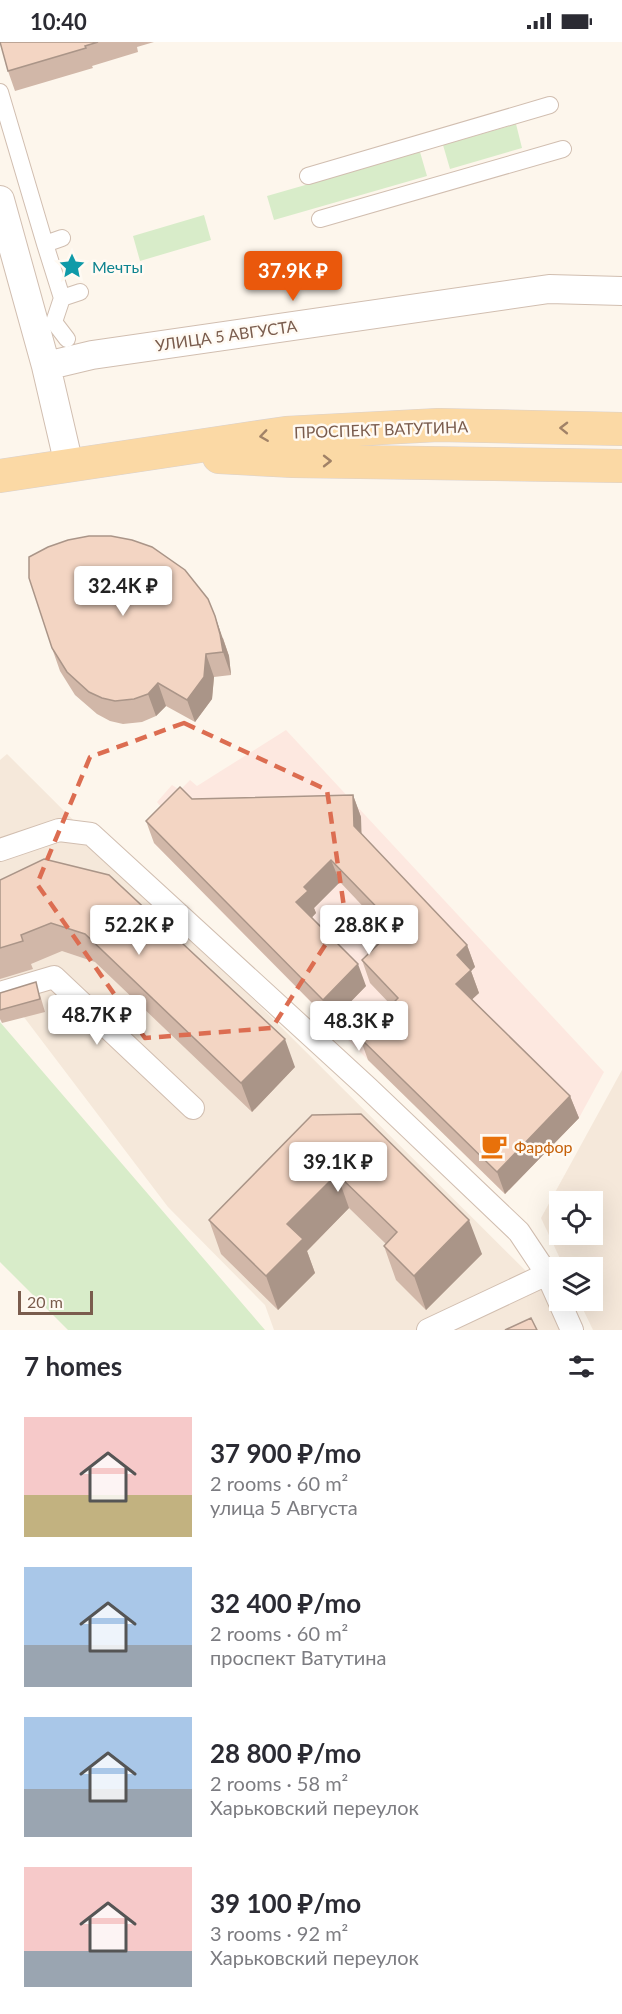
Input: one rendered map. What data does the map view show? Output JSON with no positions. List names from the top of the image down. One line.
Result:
{"streets":{"main road":["ПРОСПЕКТ ВАТУТИНА"],"street":["УЛИЦА 5 АВГУСТА"]},"places":{"place":["Мечты"],"cafe":["Фарфор"]},"scale_bar":"20 m","page":{"status":"10:40","price":["37.9K ₽","32.4K ₽","52.2K ₽","28.8K ₽","48.7K ₽","48.3K ₽","39.1K ₽"],"scale":"20 m","heading":"7 homes","list":[{"name":"37 900 ₽/mo","note":"2 rooms · 60 m² · улица 5 Августа"},{"name":"32 400 ₽/mo","note":"2 rooms · 60 m² · проспект Ватутина"},{"name":"28 800 ₽/mo","note":"2 rooms · 58 m² · Харьковский переулок"},{"name":"39 100 ₽/mo","note":"3 rooms · 92 m² · Харьковский переулок"}]}}
